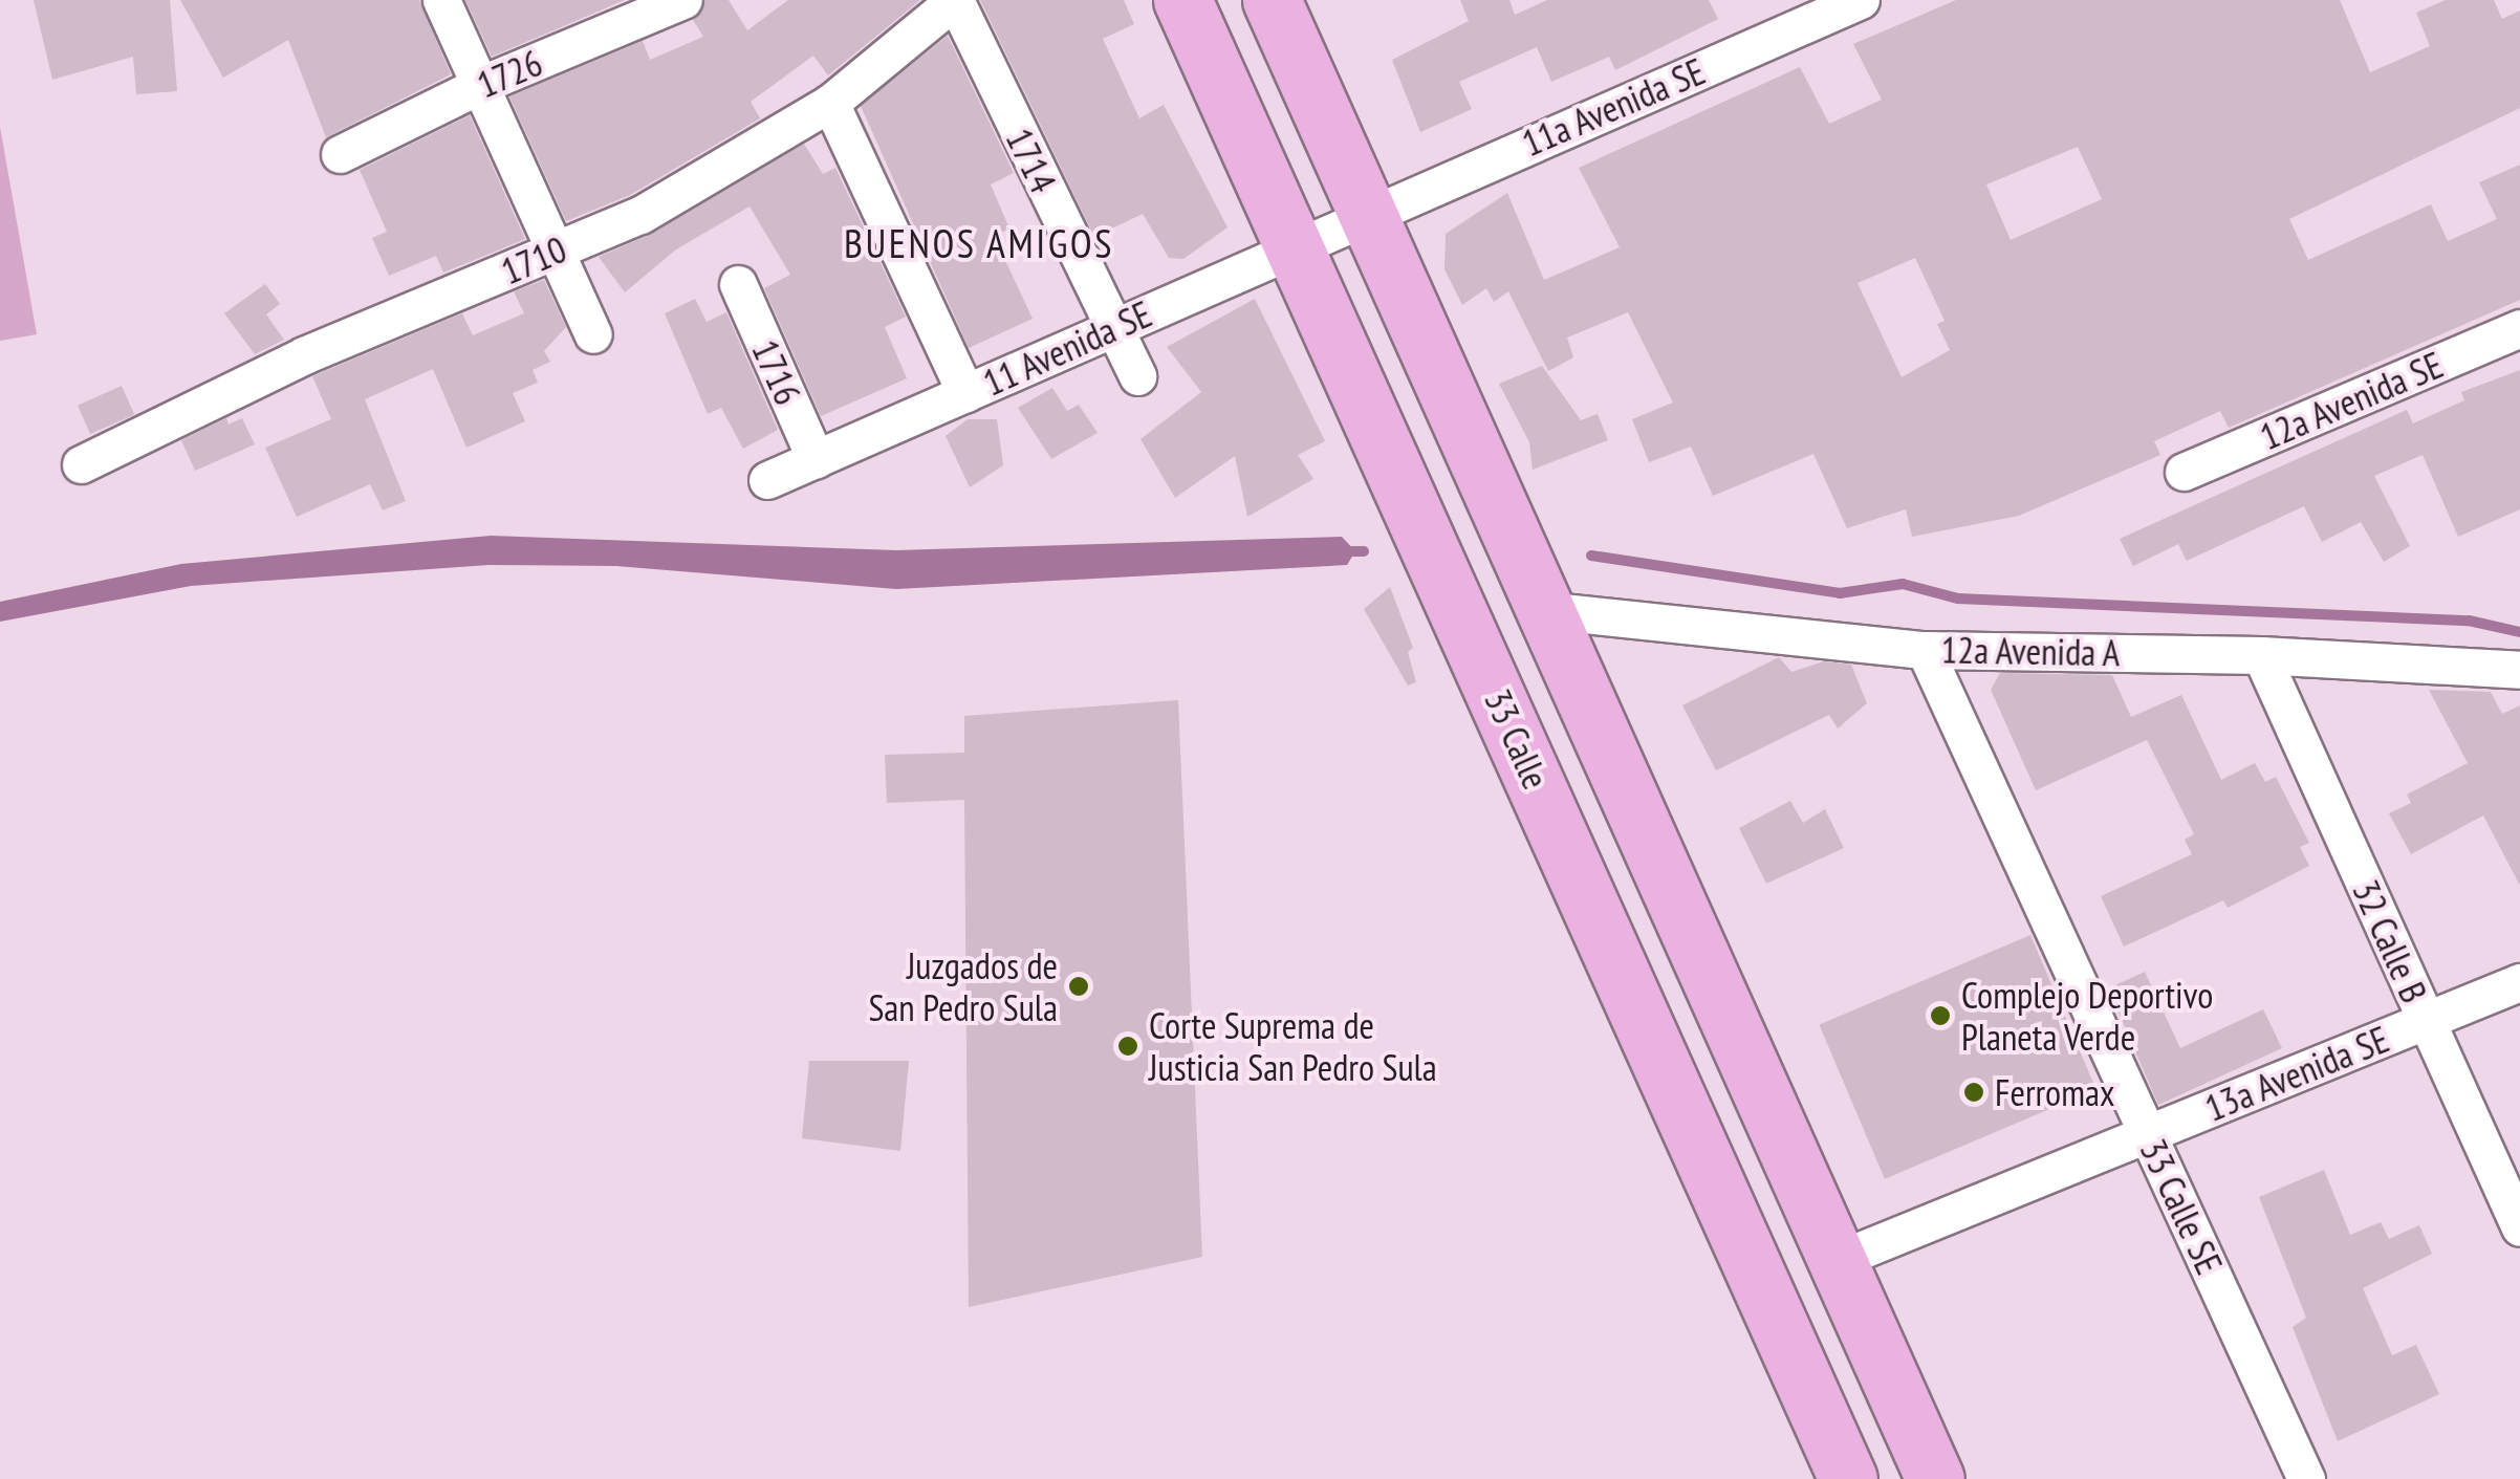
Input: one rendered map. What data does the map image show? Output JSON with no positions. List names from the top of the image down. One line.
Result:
{"streets":{"main road":["33 Calle"],"street":["1726","11a Avenida SE","1714","1710","11 Avenida SE","1716","12a Avenida SE","12a Avenida A","32 Calle B","13a Avenida SE","33 Calle SE"]},"crossings":[["11a Avenida SE","11 Avenida SE"],["1714","1710"],["1714","11 Avenida SE"],["11 Avenida SE","1716"],["11 Avenida SE","33 Calle"],["12a Avenida A","32 Calle B"],["12a Avenida A","33 Calle SE"],["32 Calle B","13a Avenida SE"],["13a Avenida SE","33 Calle SE"]],"districts":["BUENOS AMIGOS"],"places":["Juzgados de San Pedro Sula","Complejo Deportivo Planeta Verde","Corte Suprema de Justicia San Pedro Sula","Ferromax"]}
